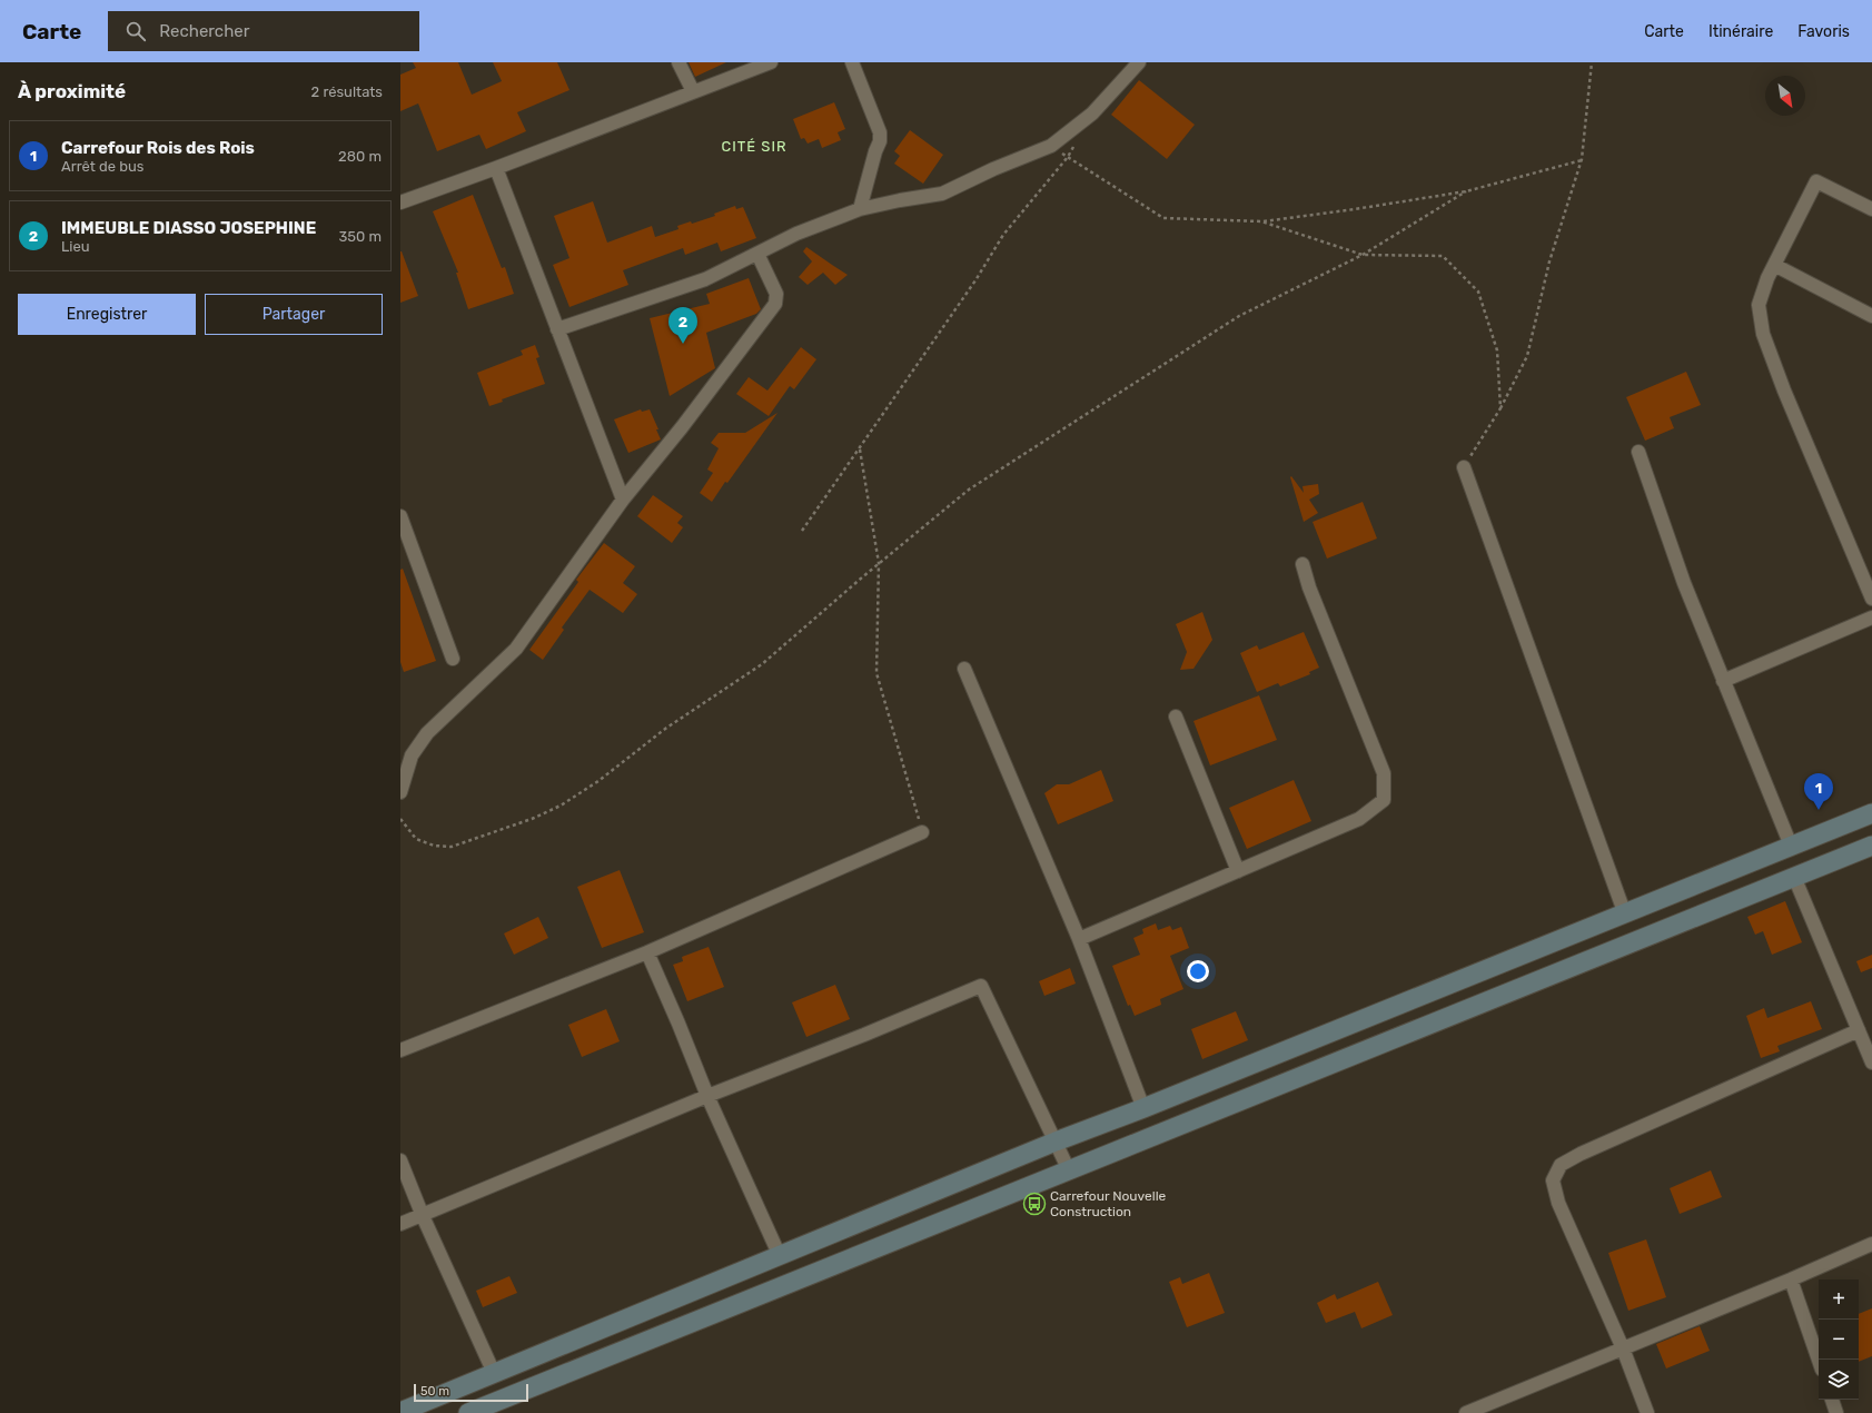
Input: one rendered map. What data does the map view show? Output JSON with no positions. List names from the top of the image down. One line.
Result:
{"districts":["CITÉ SIR"],"places":{"bus stop":["Carrefour Nouvelle Construction"]},"scale_bar":"50 m","north":"bottom right","page":{"header":"Carte","search":"Rechercher","nav":["Carte","Itinéraire","Favoris"],"heading":["À proximité","2 résultats"],"list":[{"mark":"1","name":"Carrefour Rois des Rois","note":"Arrêt de bus","value":"280 m"},{"mark":"2","name":"IMMEUBLE DIASSO JOSEPHINE","note":"Lieu","value":"350 m"}],"buttons":["Enregistrer","Partager"],"pins":["2","1"],"map_buttons":["+","−"],"scale":"50 m"}}
